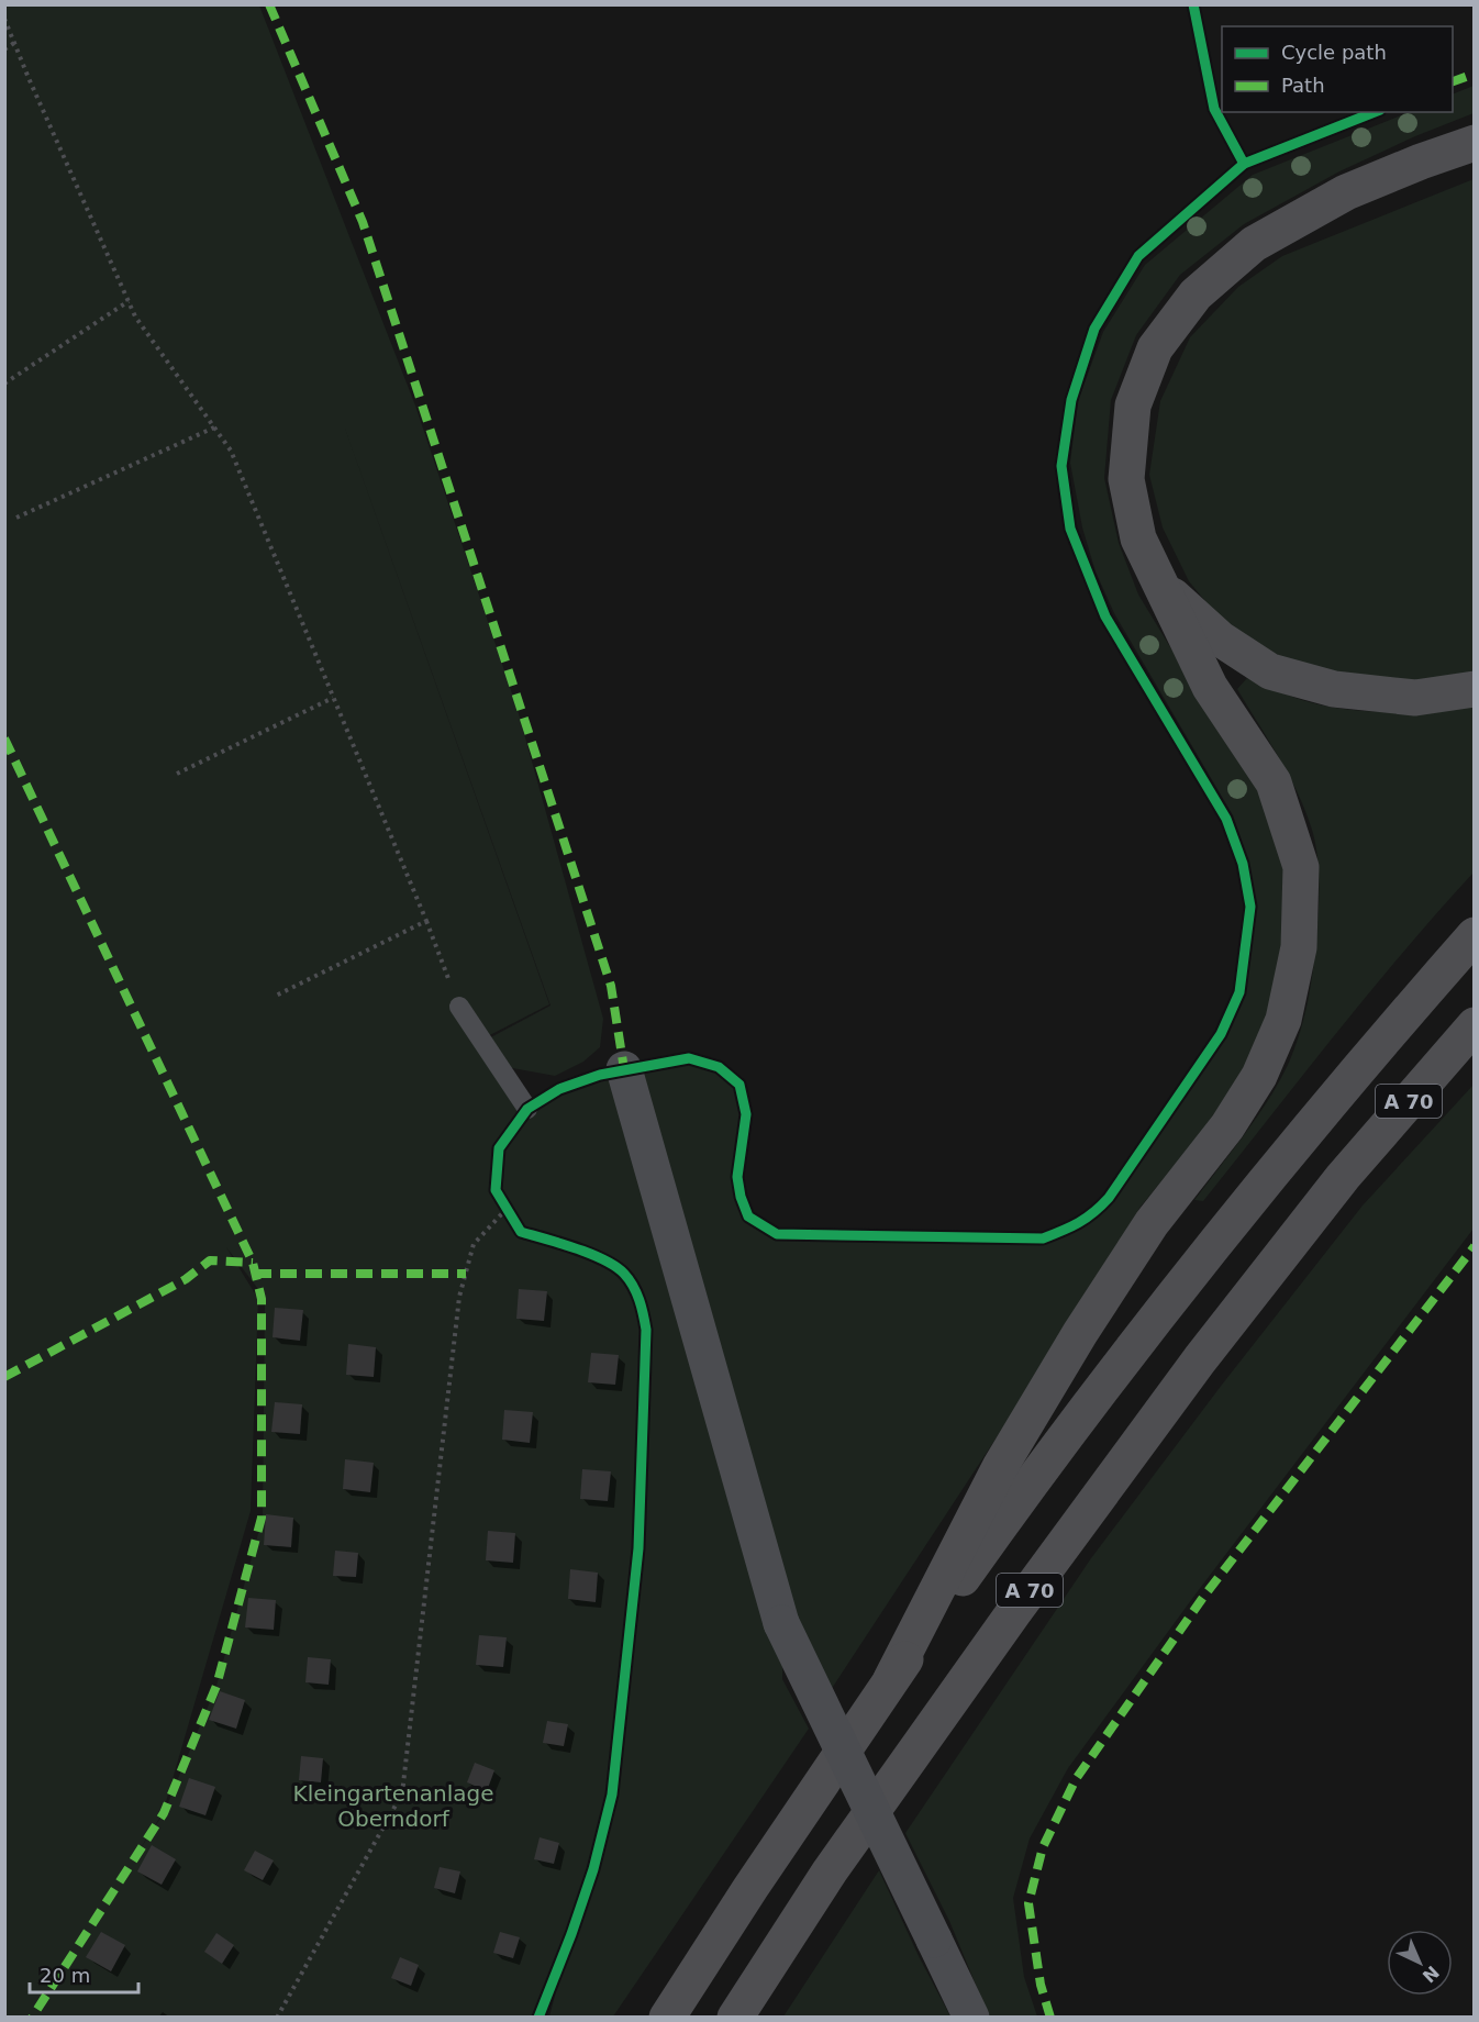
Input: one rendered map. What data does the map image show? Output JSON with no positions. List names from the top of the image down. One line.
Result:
{"streets":{"highway":["A 70"]},"parks":["Kleingartenanlage Oberndorf"],"legend":["Cycle path","Path"],"scale_bar":"20 m","north":"bottom right"}
